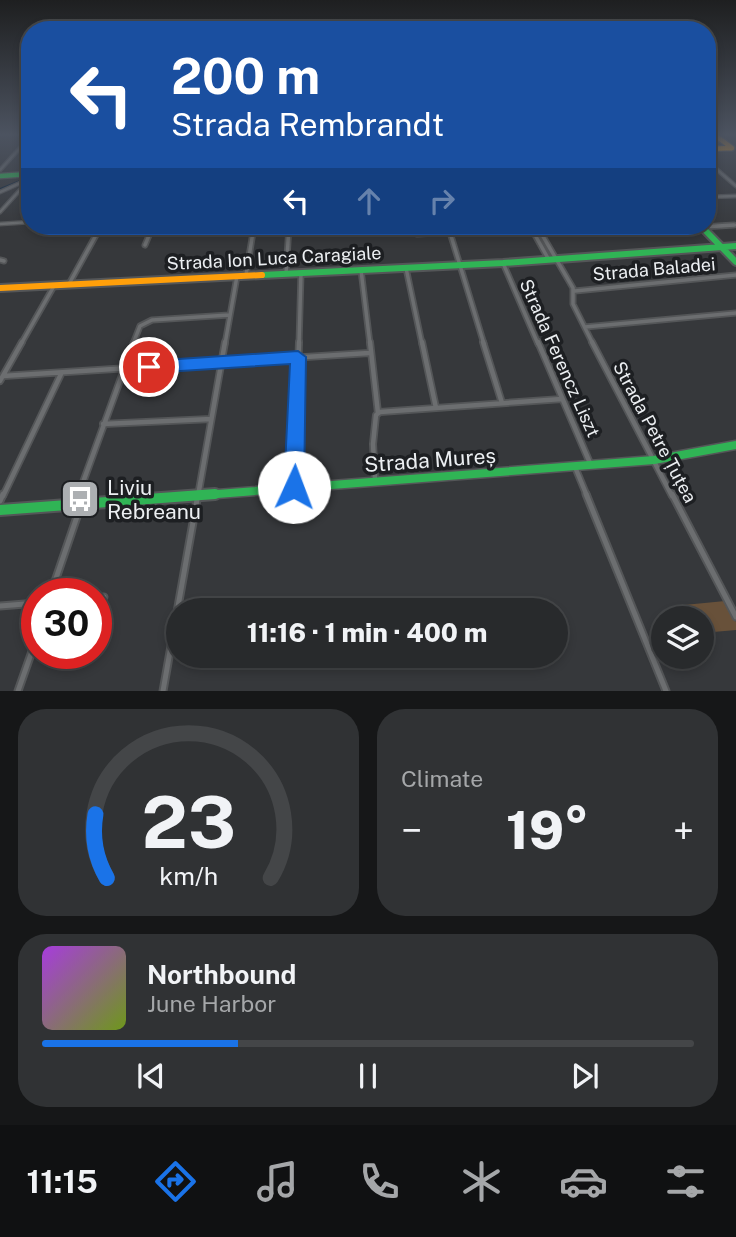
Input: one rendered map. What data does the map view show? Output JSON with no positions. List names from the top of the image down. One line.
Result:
{"streets":{"street":["Strada Ion Luca Caragiale","Strada Baladei","Strada Ferencz Liszt","Strada Petre Țuțea","Strada Mureș"]},"crossings":[["Strada Ion Luca Caragiale","Strada Ferencz Liszt"],["Strada Ion Luca Caragiale","Strada Petre Țuțea"],["Strada Baladei","Strada Petre Țuțea"],["Strada Ferencz Liszt","Strada Mureș"],["Strada Petre Țuțea","Strada Mureș"]],"places":{"bus stop":["Liviu Rebreanu"]},"page":{"turn":["200 m","Strada Rembrandt"],"limit":"30","trip":"11:16 · 1 min · 400 m","tile":"Climate","heat":["−","19°","+"],"song":["Northbound","June Harbor"],"tabs":"11:15","gauge":["23","km/h"]}}
